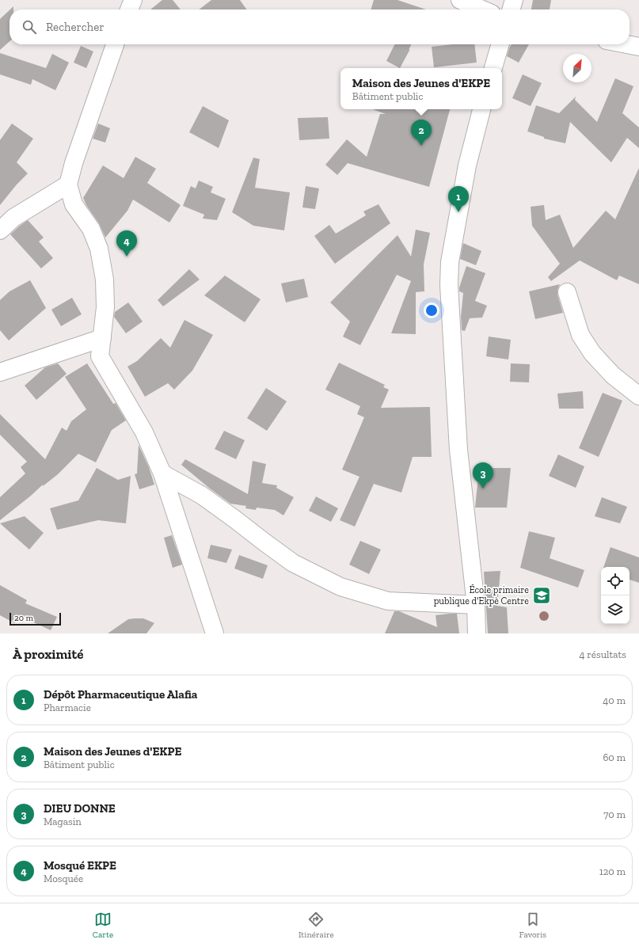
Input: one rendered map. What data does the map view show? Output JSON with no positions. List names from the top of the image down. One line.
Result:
{"places":{"school or university":["École primaire publique d'Ekpè Centre"]},"scale_bar":"20 m","north":"top right","page":{"search":"Rechercher","popup":["Maison des Jeunes d'EKPE","Bâtiment public"],"pins":["2","1","4","3"],"scale":"20 m","heading":["À proximité","4 résultats"],"list":[{"mark":"1","name":"Dépôt Pharmaceutique Alafia","note":"Pharmacie","value":"40 m"},{"mark":"2","name":"Maison des Jeunes d'EKPE","note":"Bâtiment public","value":"60 m"},{"mark":"3","name":"DIEU DONNE","note":"Magasin","value":"70 m"},{"mark":"4","name":"Mosqué EKPE","note":"Mosquée","value":"120 m"}],"nav":["Carte","Itinéraire","Favoris"]}}
